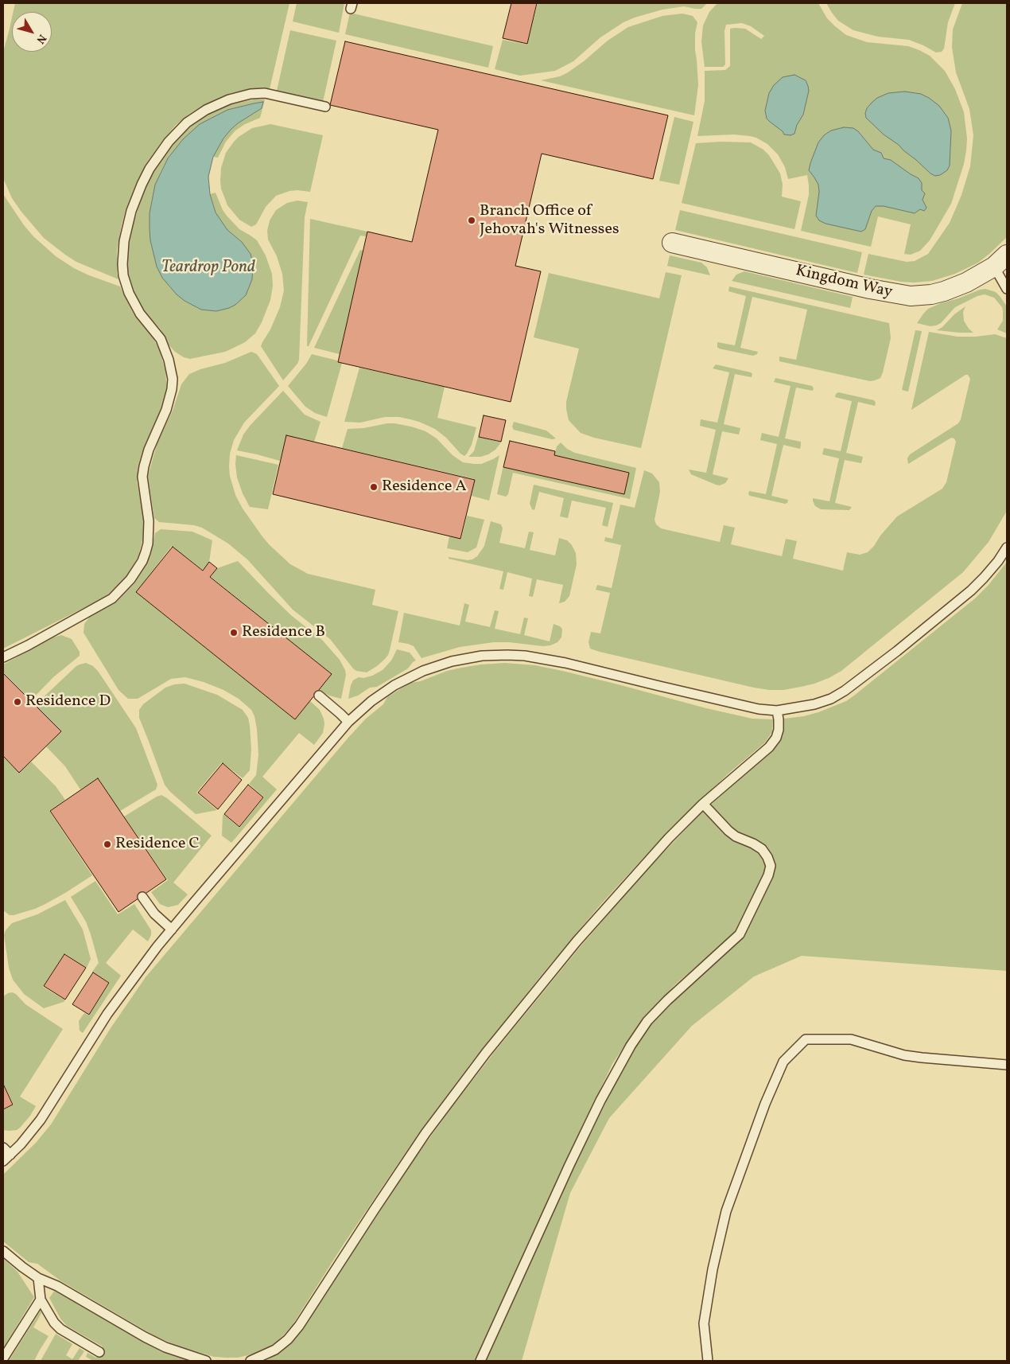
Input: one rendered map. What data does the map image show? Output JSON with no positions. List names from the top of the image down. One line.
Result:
{"streets":{"street":["Kingdom Way"]},"water":["Teardrop Pond"],"places":["Branch Office of Jehovah's Witnesses","Residence A","Residence B","Residence D","Residence C"],"north":"bottom right"}
